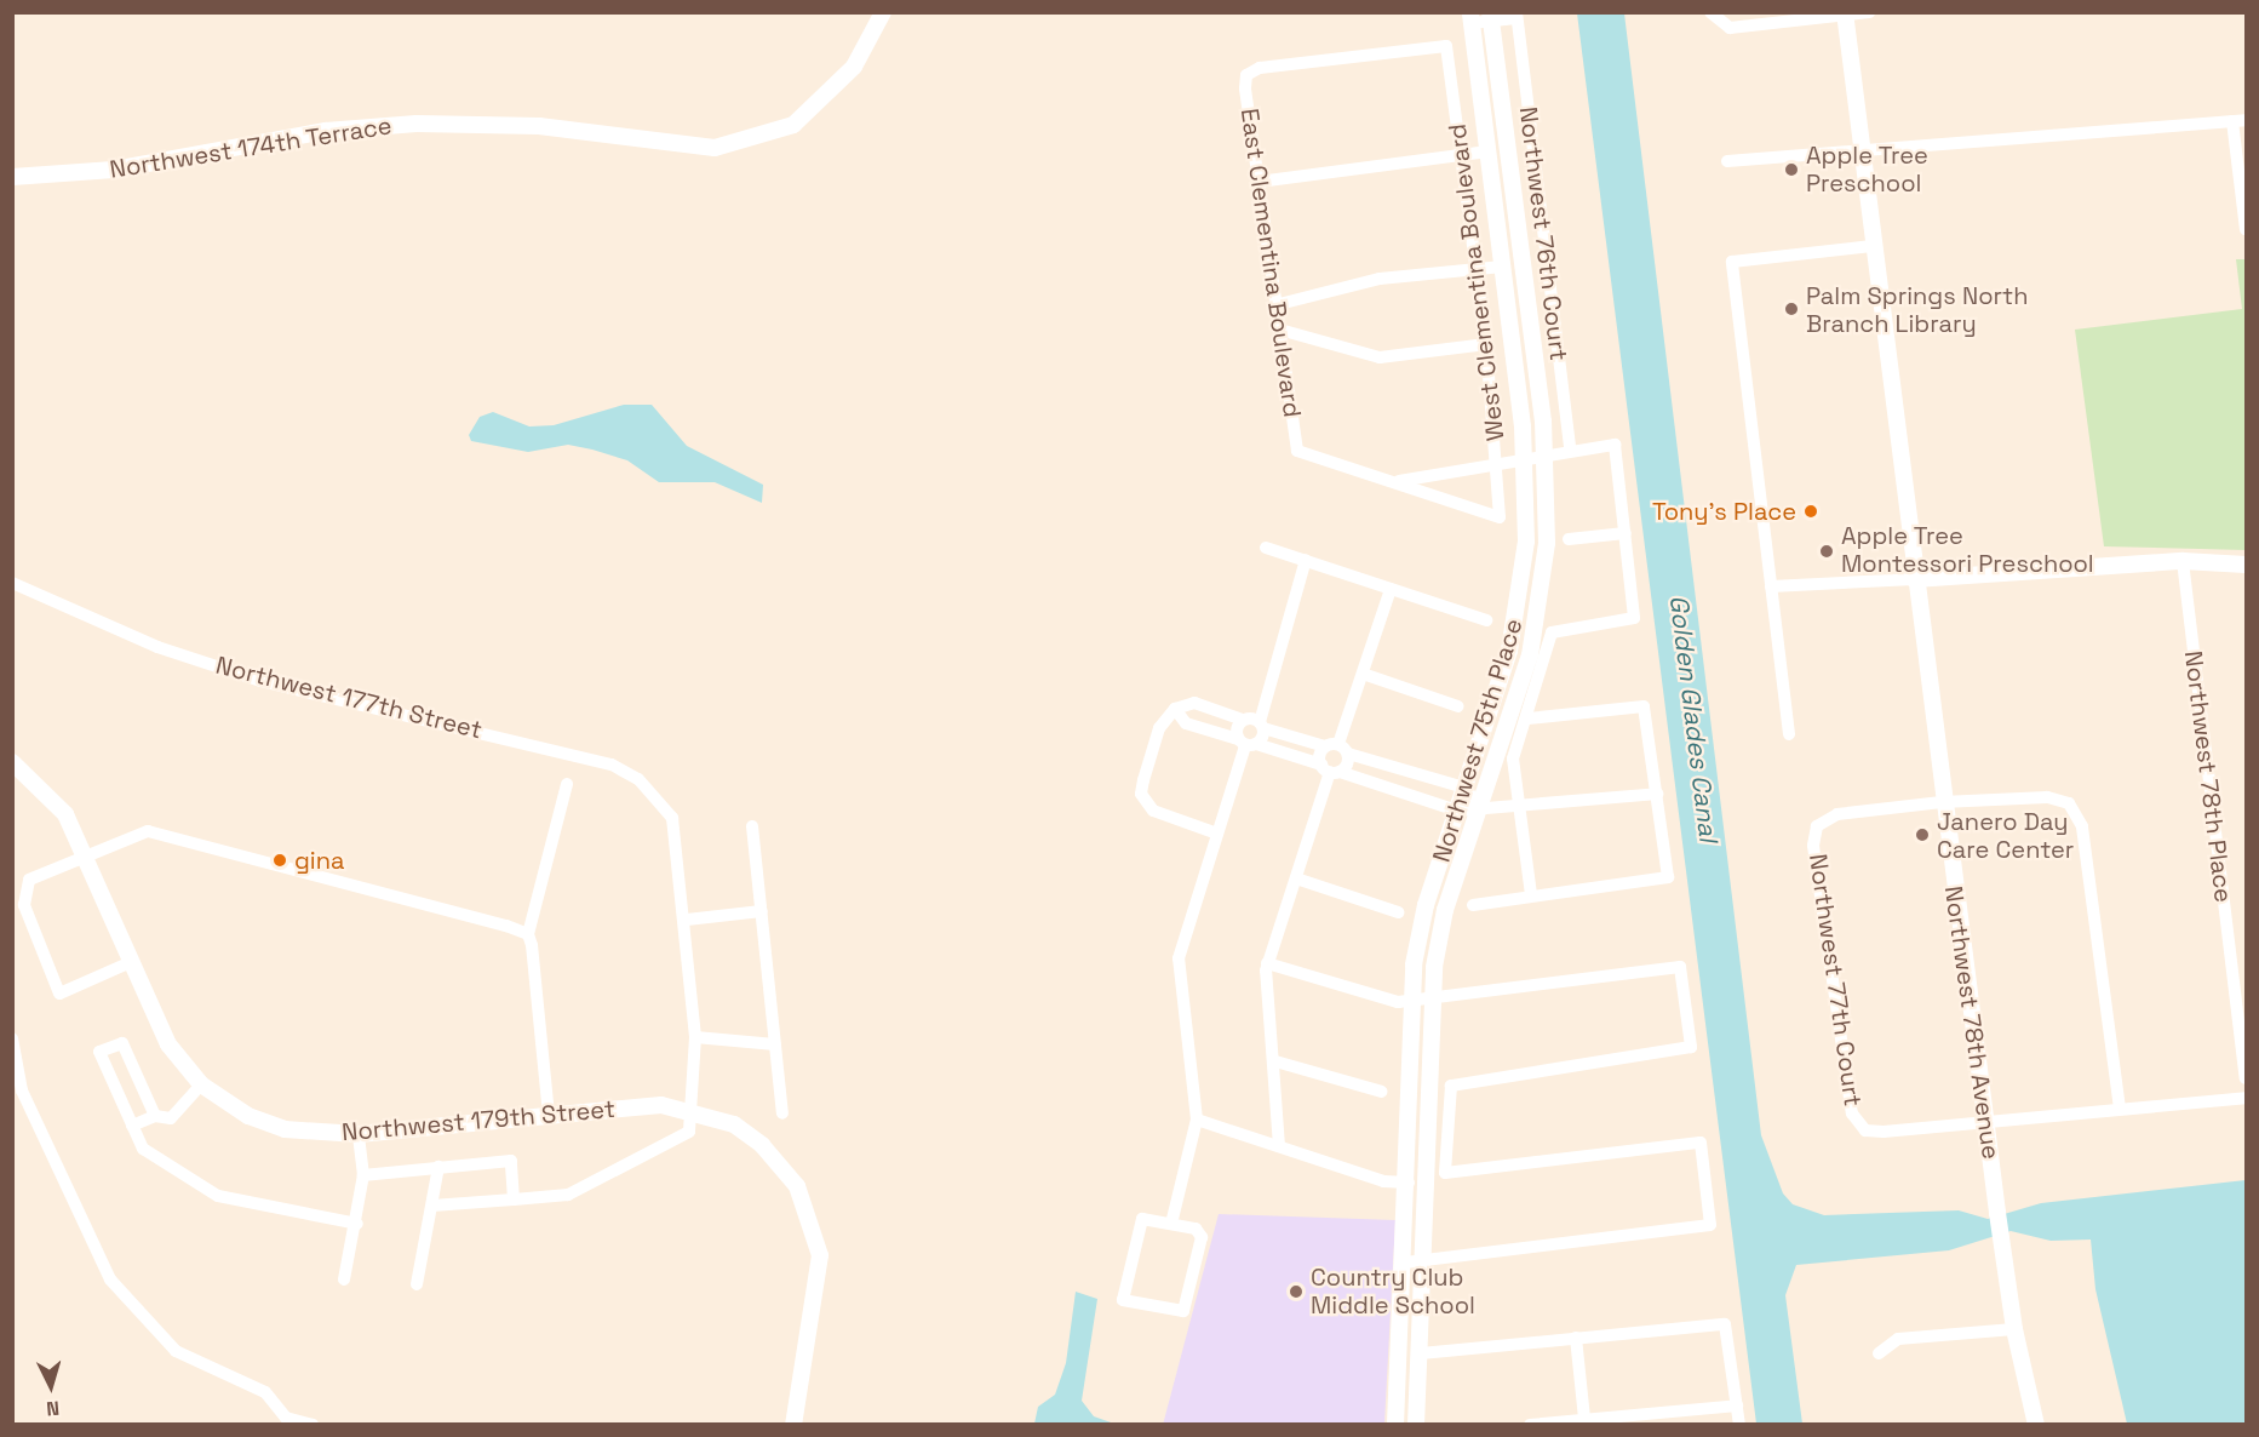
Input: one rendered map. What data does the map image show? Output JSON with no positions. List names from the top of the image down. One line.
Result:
{"streets":{"street":["Northwest 174th Terrace","Northwest 76th Court","East Clementina Boulevard","West Clementina Boulevard","Northwest 177th Street","Northwest 75th Place","Northwest 78th Place","Northwest 77th Court","Northwest 78th Avenue","Northwest 179th Street"]},"crossings":[["Northwest 76th Court","Northwest 75th Place"],["East Clementina Boulevard","West Clementina Boulevard"],["Northwest 177th Street","Northwest 179th Street"],["Northwest 77th Court","Northwest 78th Avenue"]],"water":["Golden Glades Canal"],"places":["Apple Tree Preschool","Palm Springs North Branch Library","Tony's Place","Apple Tree Montessori Preschool","Janero Day Care Center","gina","Country Club Middle School"],"north":"bottom"}
